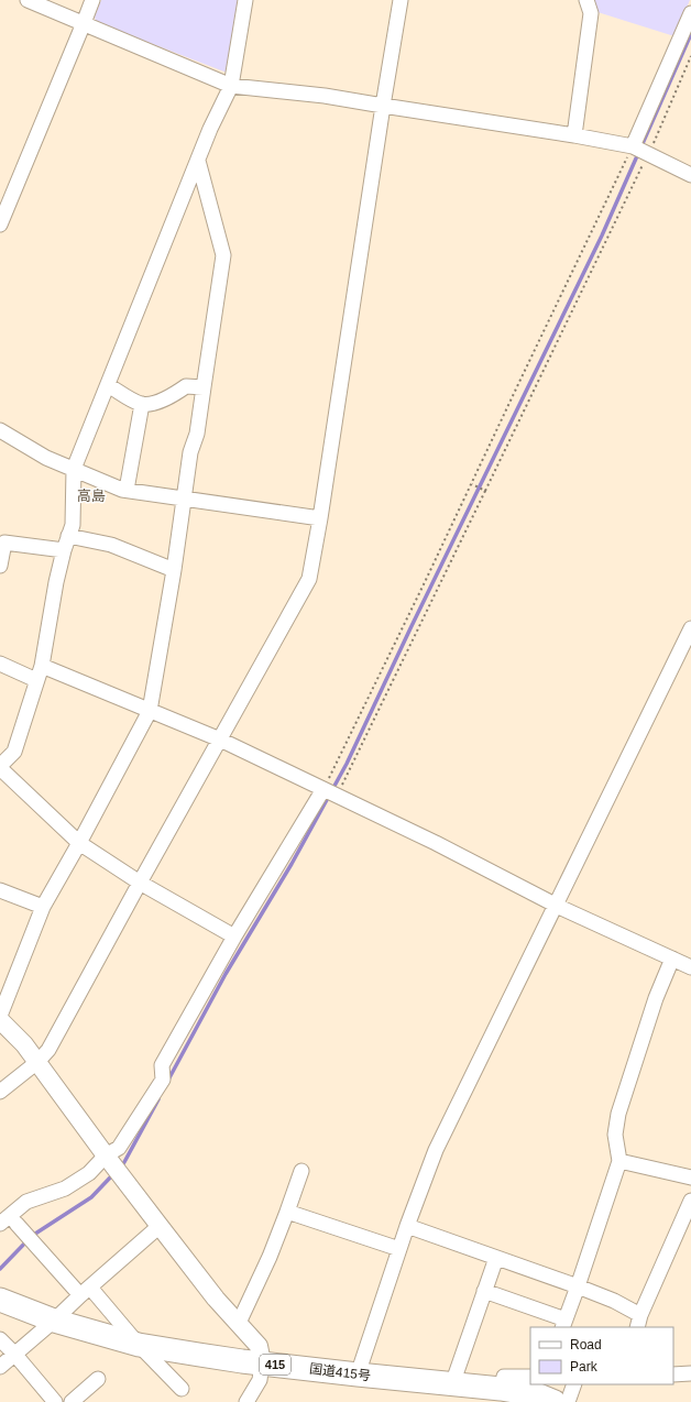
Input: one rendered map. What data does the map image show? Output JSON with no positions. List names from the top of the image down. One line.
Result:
{"streets":{"highway":["415","国道415号"]},"districts":["高島"],"legend":["Road","Park"]}
